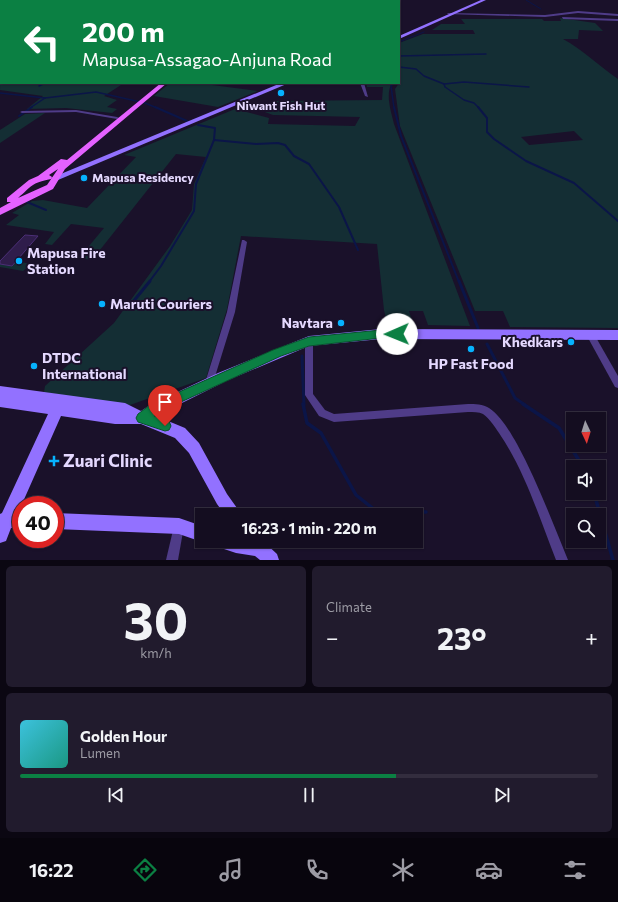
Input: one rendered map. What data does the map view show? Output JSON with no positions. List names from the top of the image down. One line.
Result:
{"places":{"other":["Niwant Fish Hut","Mapusa Residency","Mapusa Fire Station","Maruti Couriers","Navtara","Khedkars","HP Fast Food","DTDC International"],"health":["Zuari Clinic"]},"north":"bottom","page":{"turn":["200 m","Mapusa-Assagao-Anjuna Road"],"limit":"40","trip":"16:23 · 1 min · 220 m","tile":[["30","km/h"],"Climate"],"heat":["−","23°","+"],"song":["Golden Hour","Lumen"],"tabs":"16:22"}}
